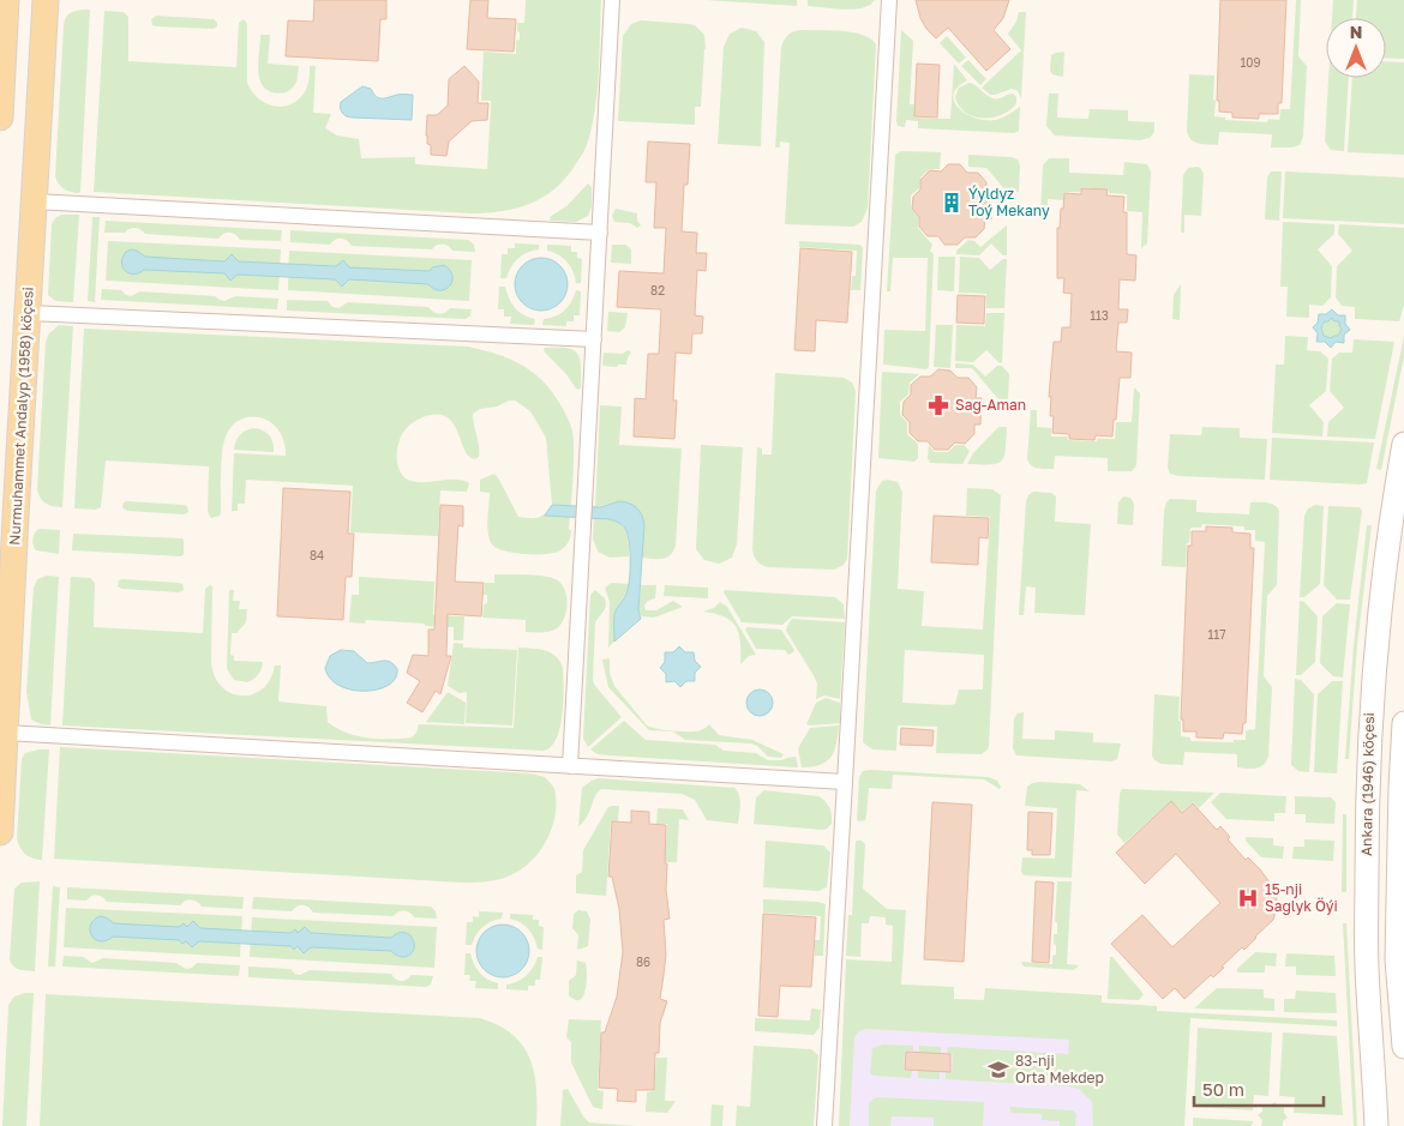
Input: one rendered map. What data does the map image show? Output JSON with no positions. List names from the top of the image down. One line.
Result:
{"streets":{"main road":["Nurmuhammet Andalyp (1958) köçesi","Ankara (1946) köçesi"]},"places":{"building":["Ýyldyz Toý Mekany"],"pharmacy":["Sag-Aman"],"hospital":["15-nji Saglyk Öýi"],"school or university":["83-nji Orta Mekdep"]},"house_numbers":["109","82","113","84","117","86"],"scale_bar":"50 m","north":"top"}
